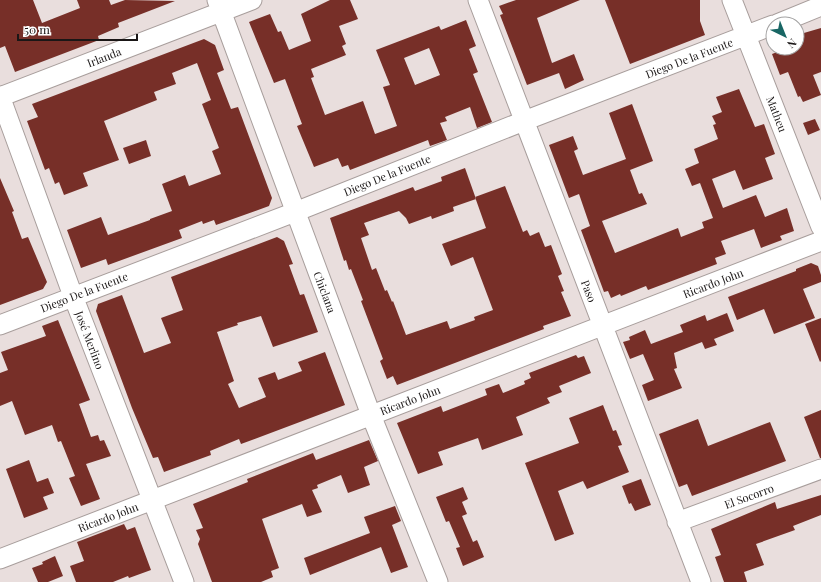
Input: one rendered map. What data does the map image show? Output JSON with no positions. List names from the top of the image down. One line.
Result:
{"streets":{"street":["Irlanda","Diego De la Fuente","Matheu","Ricardo John","Paso","Chiclana","José Merlino","El Socorro"]},"crossings":[["Irlanda","Chiclana"],["Irlanda","José Merlino"],["Diego De la Fuente","Matheu"],["Diego De la Fuente","Paso"],["Diego De la Fuente","Chiclana"],["Diego De la Fuente","José Merlino"],["Ricardo John","Paso"],["Ricardo John","Chiclana"],["Ricardo John","José Merlino"],["Paso","El Socorro"]],"scale_bar":"50 m","north":"bottom right"}
